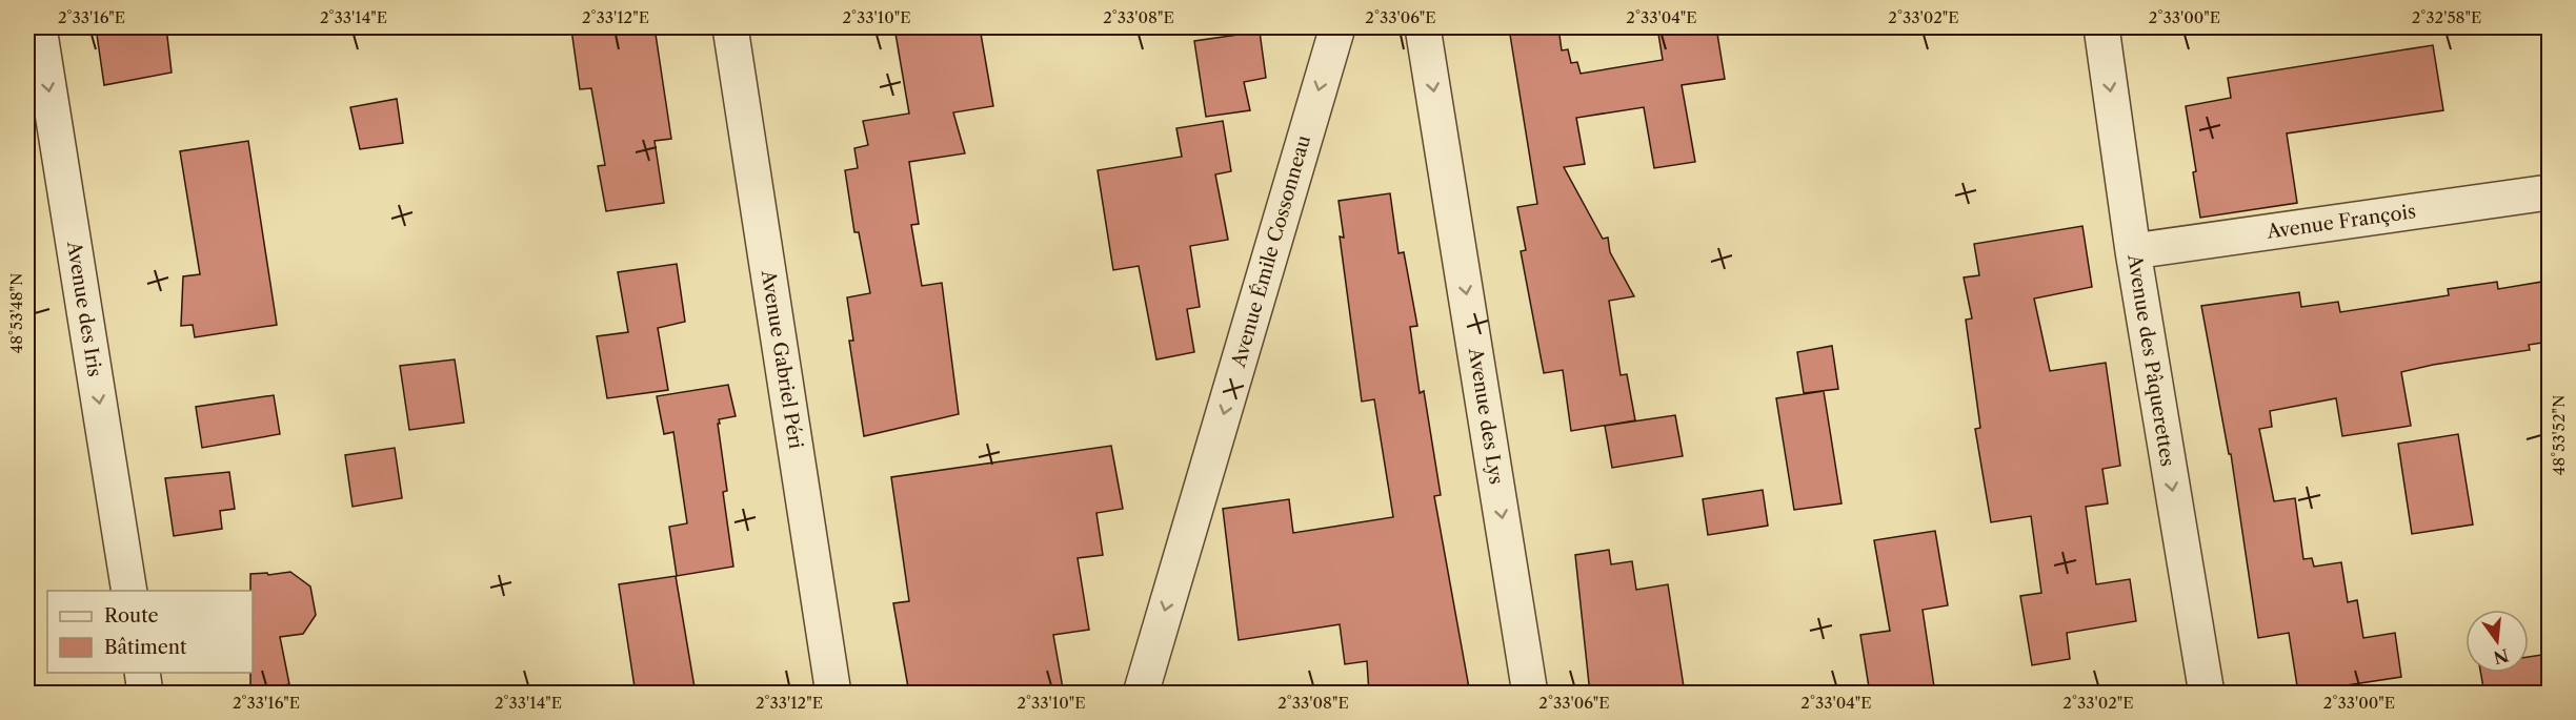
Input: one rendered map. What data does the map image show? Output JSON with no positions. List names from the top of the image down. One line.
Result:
{"streets":{"street":["Avenue François","Avenue Émile Cossonneau","Avenue des Iris","Avenue Gabriel Péri","Avenue des Pâquerettes","Avenue des Lys"]},"crossings":[["Avenue François","Avenue des Pâquerettes"]],"one_way":["Avenue Émile Cossonneau","Avenue des Iris","Avenue des Pâquerettes","Avenue des Lys"],"legend":["Route","Bâtiment"],"north":"bottom","coordinates":["2°33'16\"E","2°33'14\"E","2°33'12\"E","2°33'10\"E","2°33'08\"E","2°33'06\"E","2°33'04\"E","2°33'02\"E","2°33'00\"E","2°32'58\"E","48°53'48\"N","48°53'52\"N"]}
